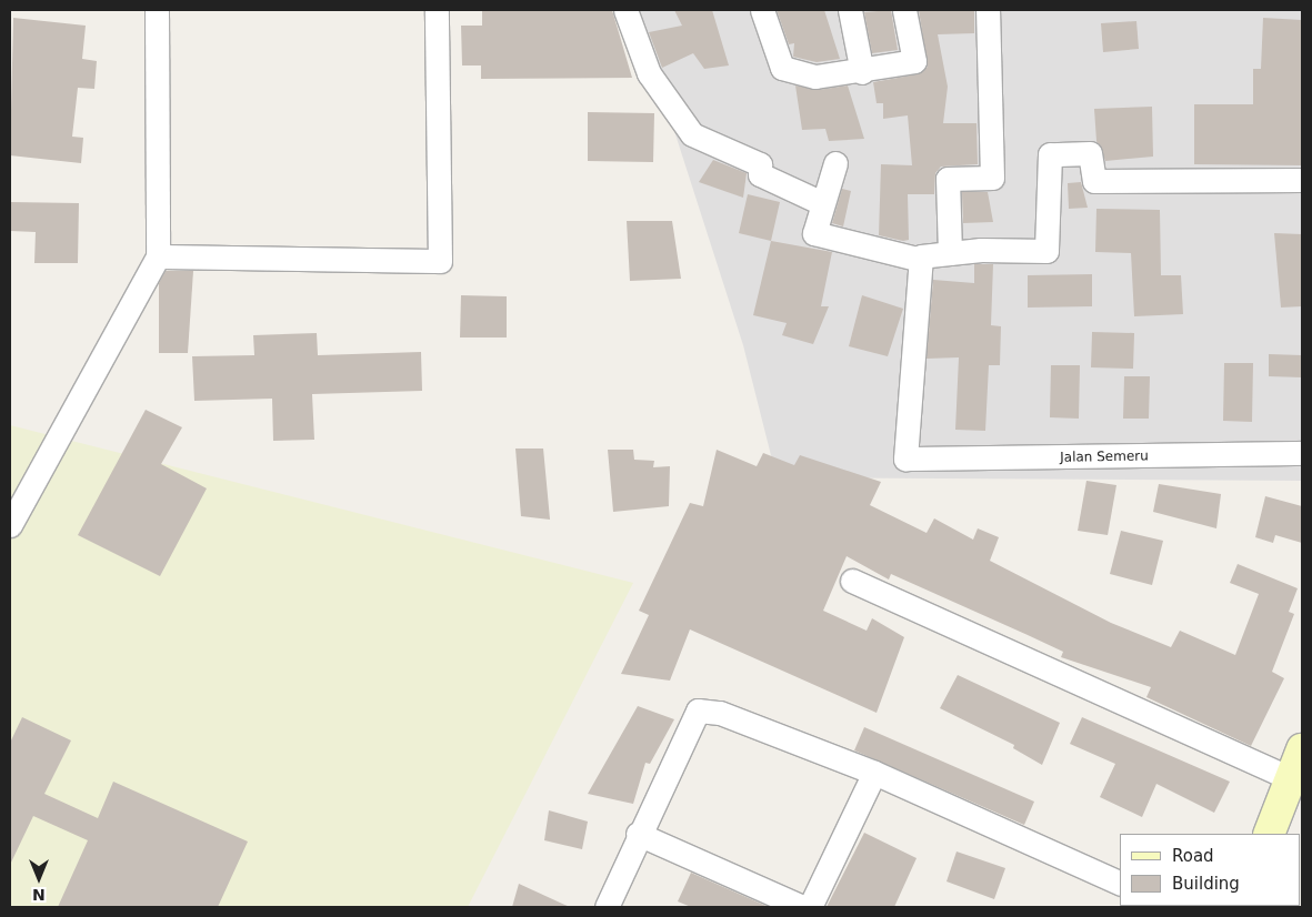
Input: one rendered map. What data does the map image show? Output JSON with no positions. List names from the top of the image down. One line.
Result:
{"streets":{"street":["Jalan Semeru"]},"legend":["Road","Building"],"north":"bottom"}
